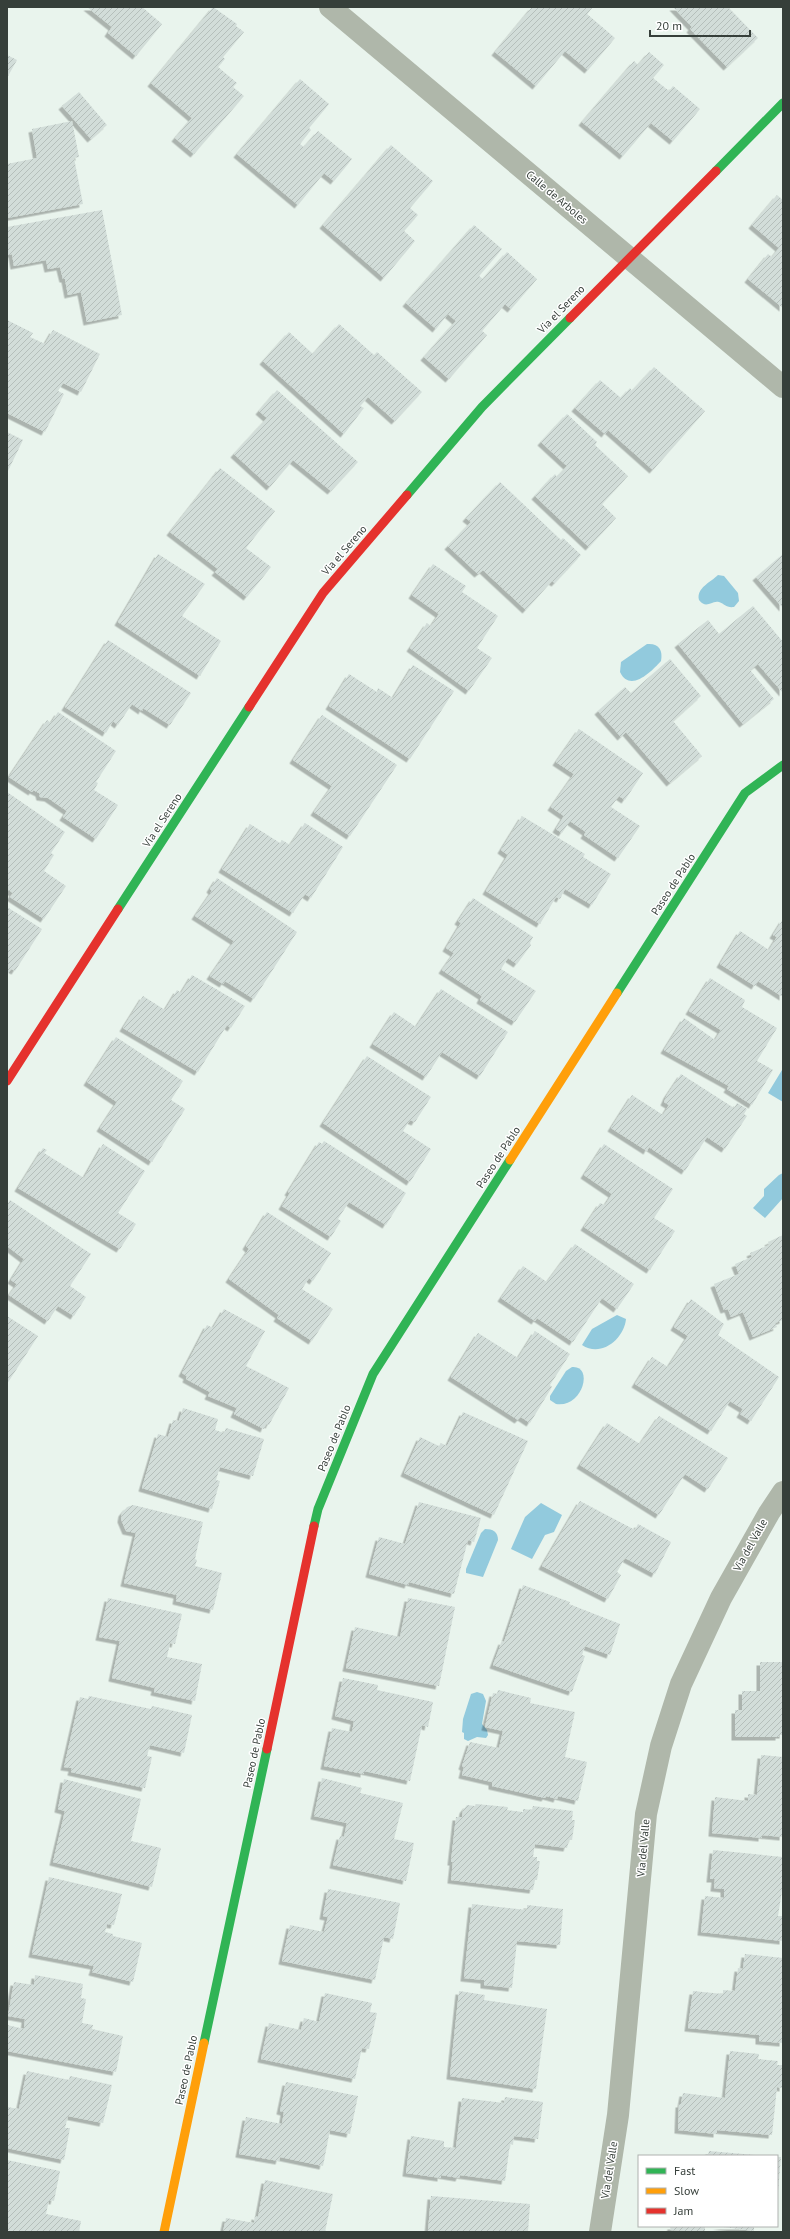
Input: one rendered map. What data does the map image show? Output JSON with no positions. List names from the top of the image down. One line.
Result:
{"streets":{"street":["Calle de Arboles","Via el Sereno","Paseo de Pablo","Via del Valle"]},"crossings":[["Calle de Arboles","Via el Sereno"]],"legend":["Fast","Slow","Jam"],"scale_bar":"20 m"}
